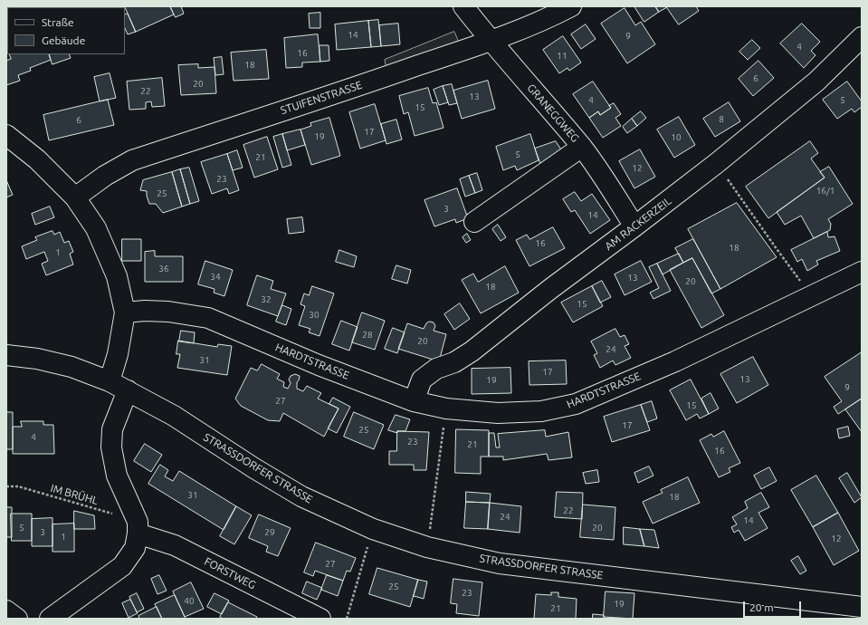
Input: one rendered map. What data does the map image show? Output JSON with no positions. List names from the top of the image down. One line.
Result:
{"streets":{"street":["STUIFENSTRASSE","GRANEGGWEG","AM RACKERZEIL","HARDTSTRASSE","STRASSDORFER STRASSE","FORSTWEG"],"path":["IM BRÜHL"]},"crossings":[["STUIFENSTRASSE","GRANEGGWEG"],["GRANEGGWEG","AM RACKERZEIL"],["AM RACKERZEIL","HARDTSTRASSE"],["IM BRÜHL","FORSTWEG"]],"house_numbers":["14","9","4","16","11","18","6","20","22","13","4","5","15","8","6","17","19","10","5","21","12","23","16/1","25","3","14","16","18","1","36","34","13","20","18","32","15","30","28","20","24","31","17","13","19","9","27","15","17","25","4","23","21","16","31","18","22","24","14","5","20","3","29","1","12","27","25","23","40","19","21"],"legend":["Straße","Gebäude"],"scale_bar":"20 m"}
